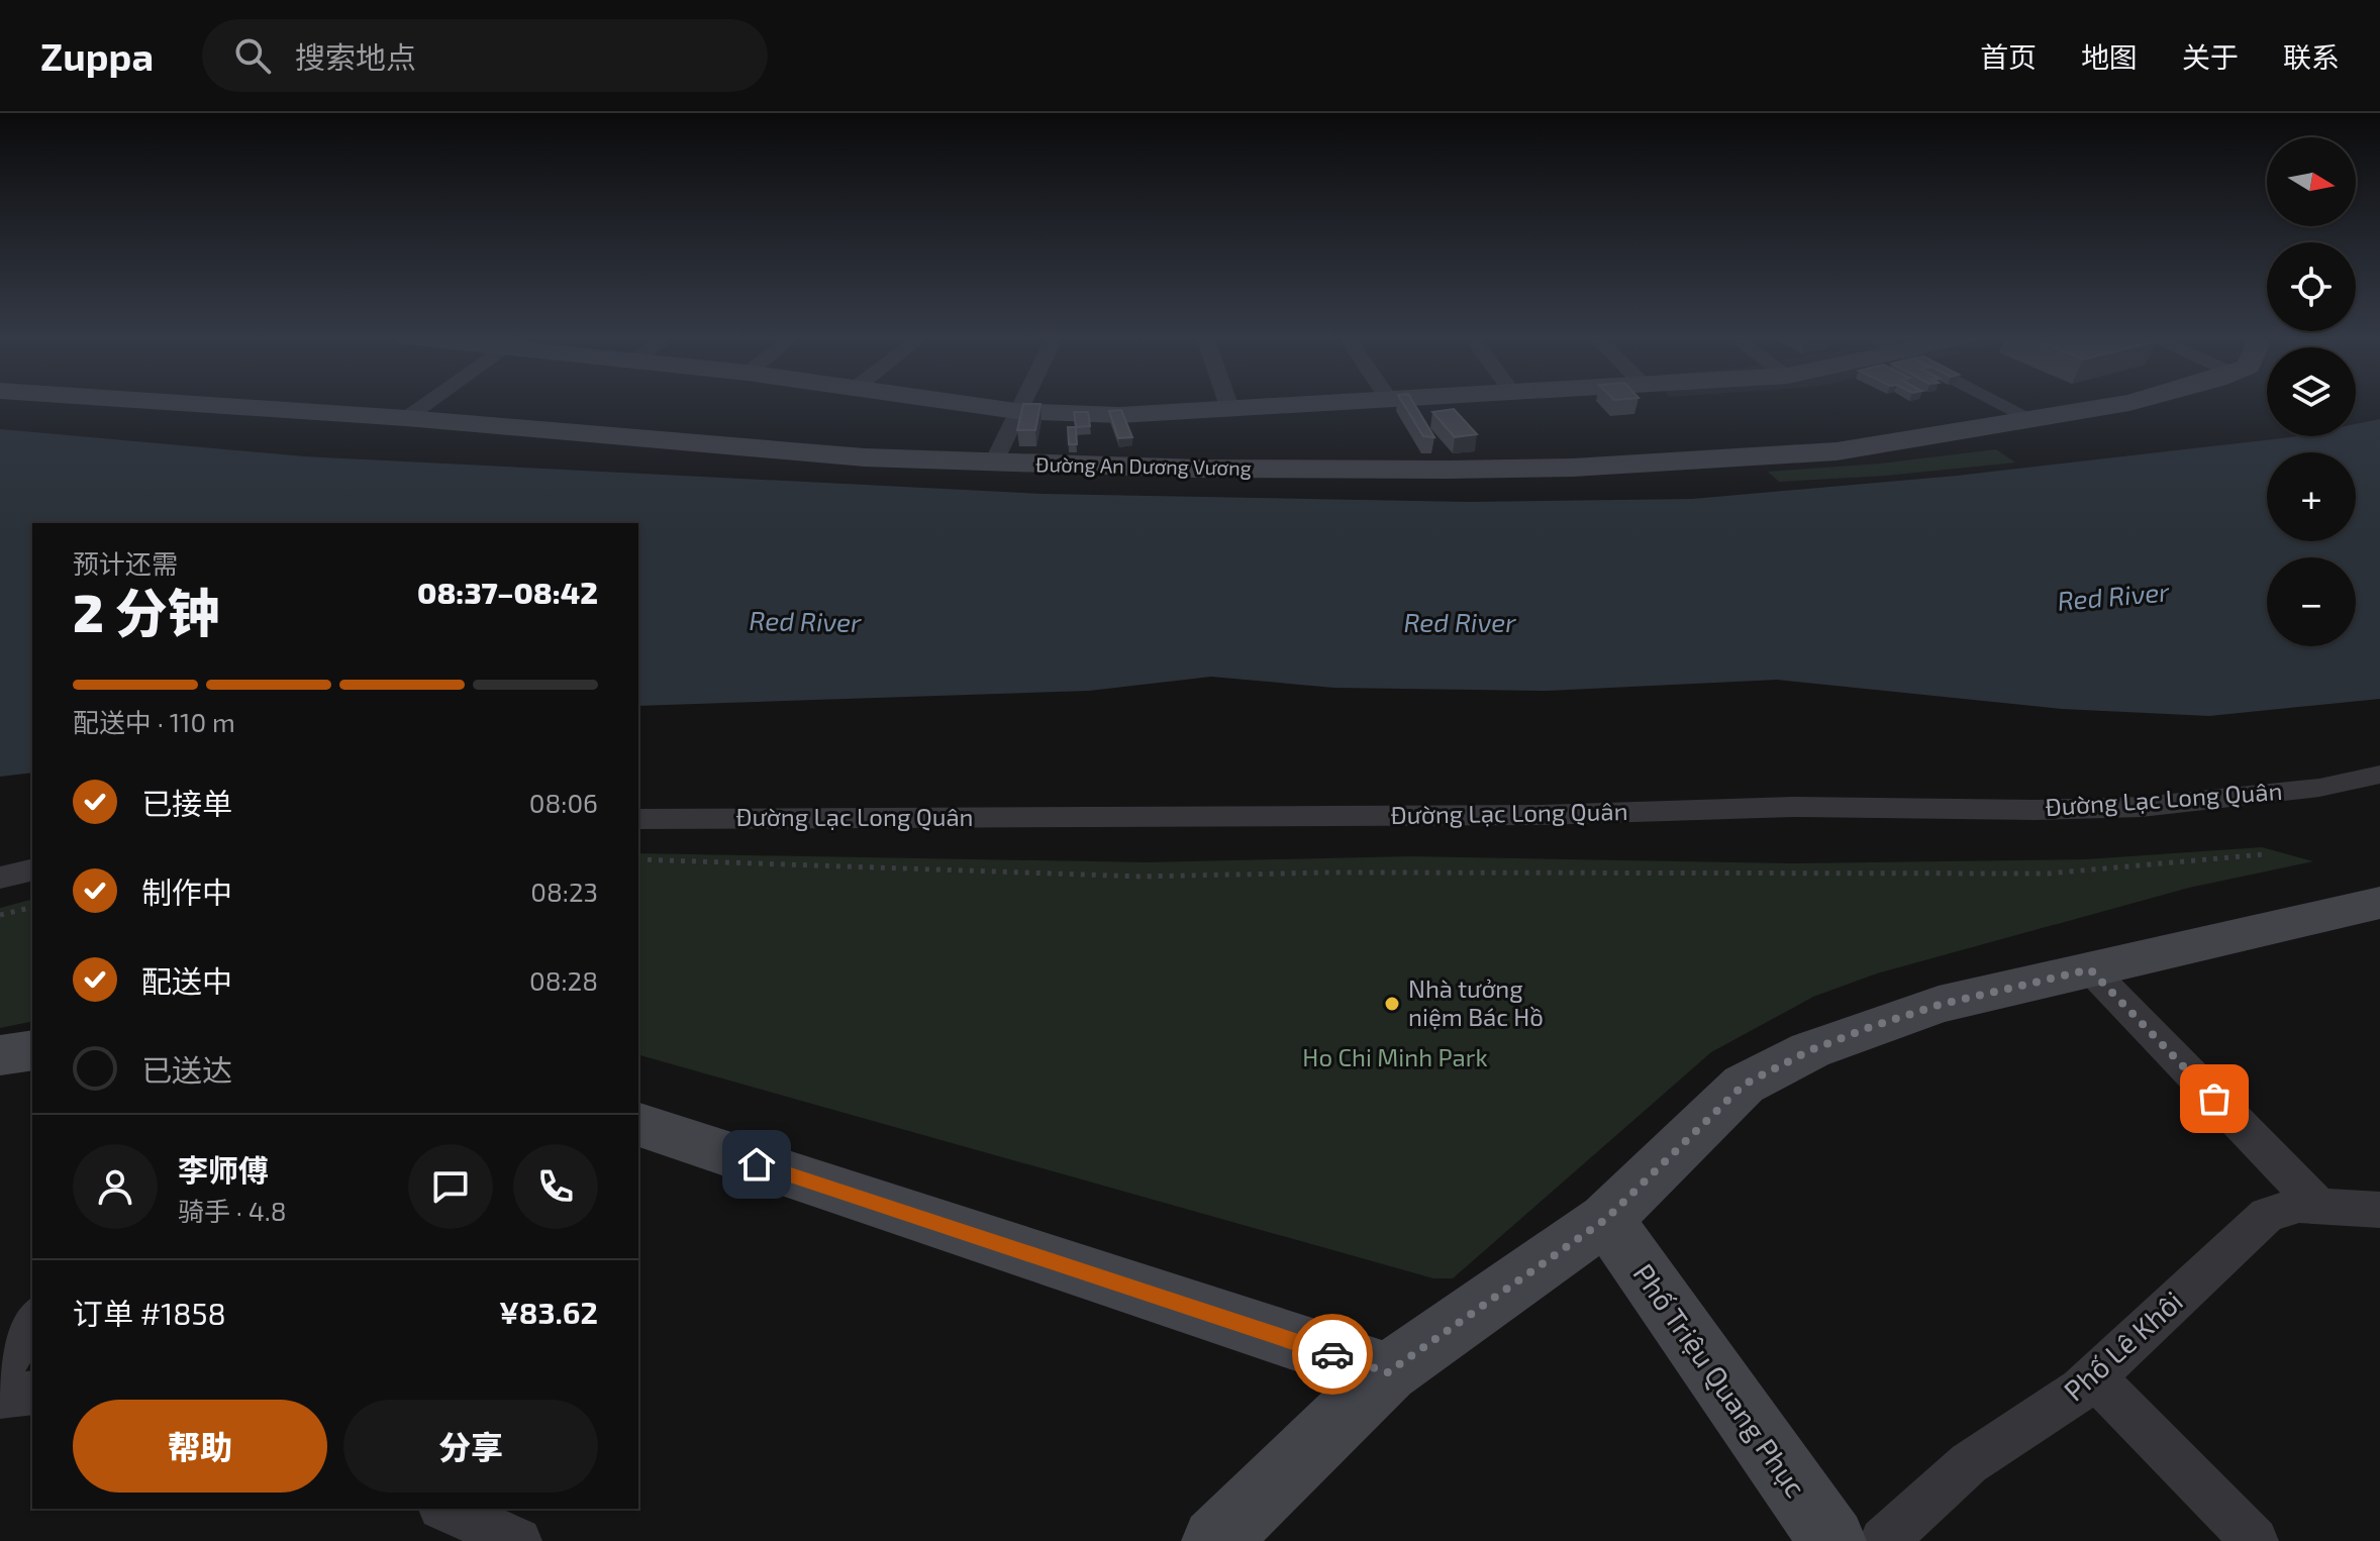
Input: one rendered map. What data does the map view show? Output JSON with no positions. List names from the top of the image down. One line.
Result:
{"streets":{"street":["Đường An Dương Vương","Đường Lạc Long Quân","Phố Lê Khôi","Phố Triệu Quang Phục"]},"water":["Red River"],"parks":["Ho Chi Minh Park"],"places":["Nhà tưởng niệm Bác Hồ"],"north":"right","page":{"header":"Zuppa","search":"搜索地点","nav":["首页","地图","关于","联系"],"map_buttons":["+","−"],"heading":["2 分钟","预计还需","08:37–08:42"],"panel":["李师傅","骑手 · 4.8","订单 #1858","¥83.62"],"bar":"配送中 · 110 m","list":[["已接单","08:06"],["制作中","08:23"],["配送中","08:28"],"已送达"],"buttons":["帮助","分享"]}}
